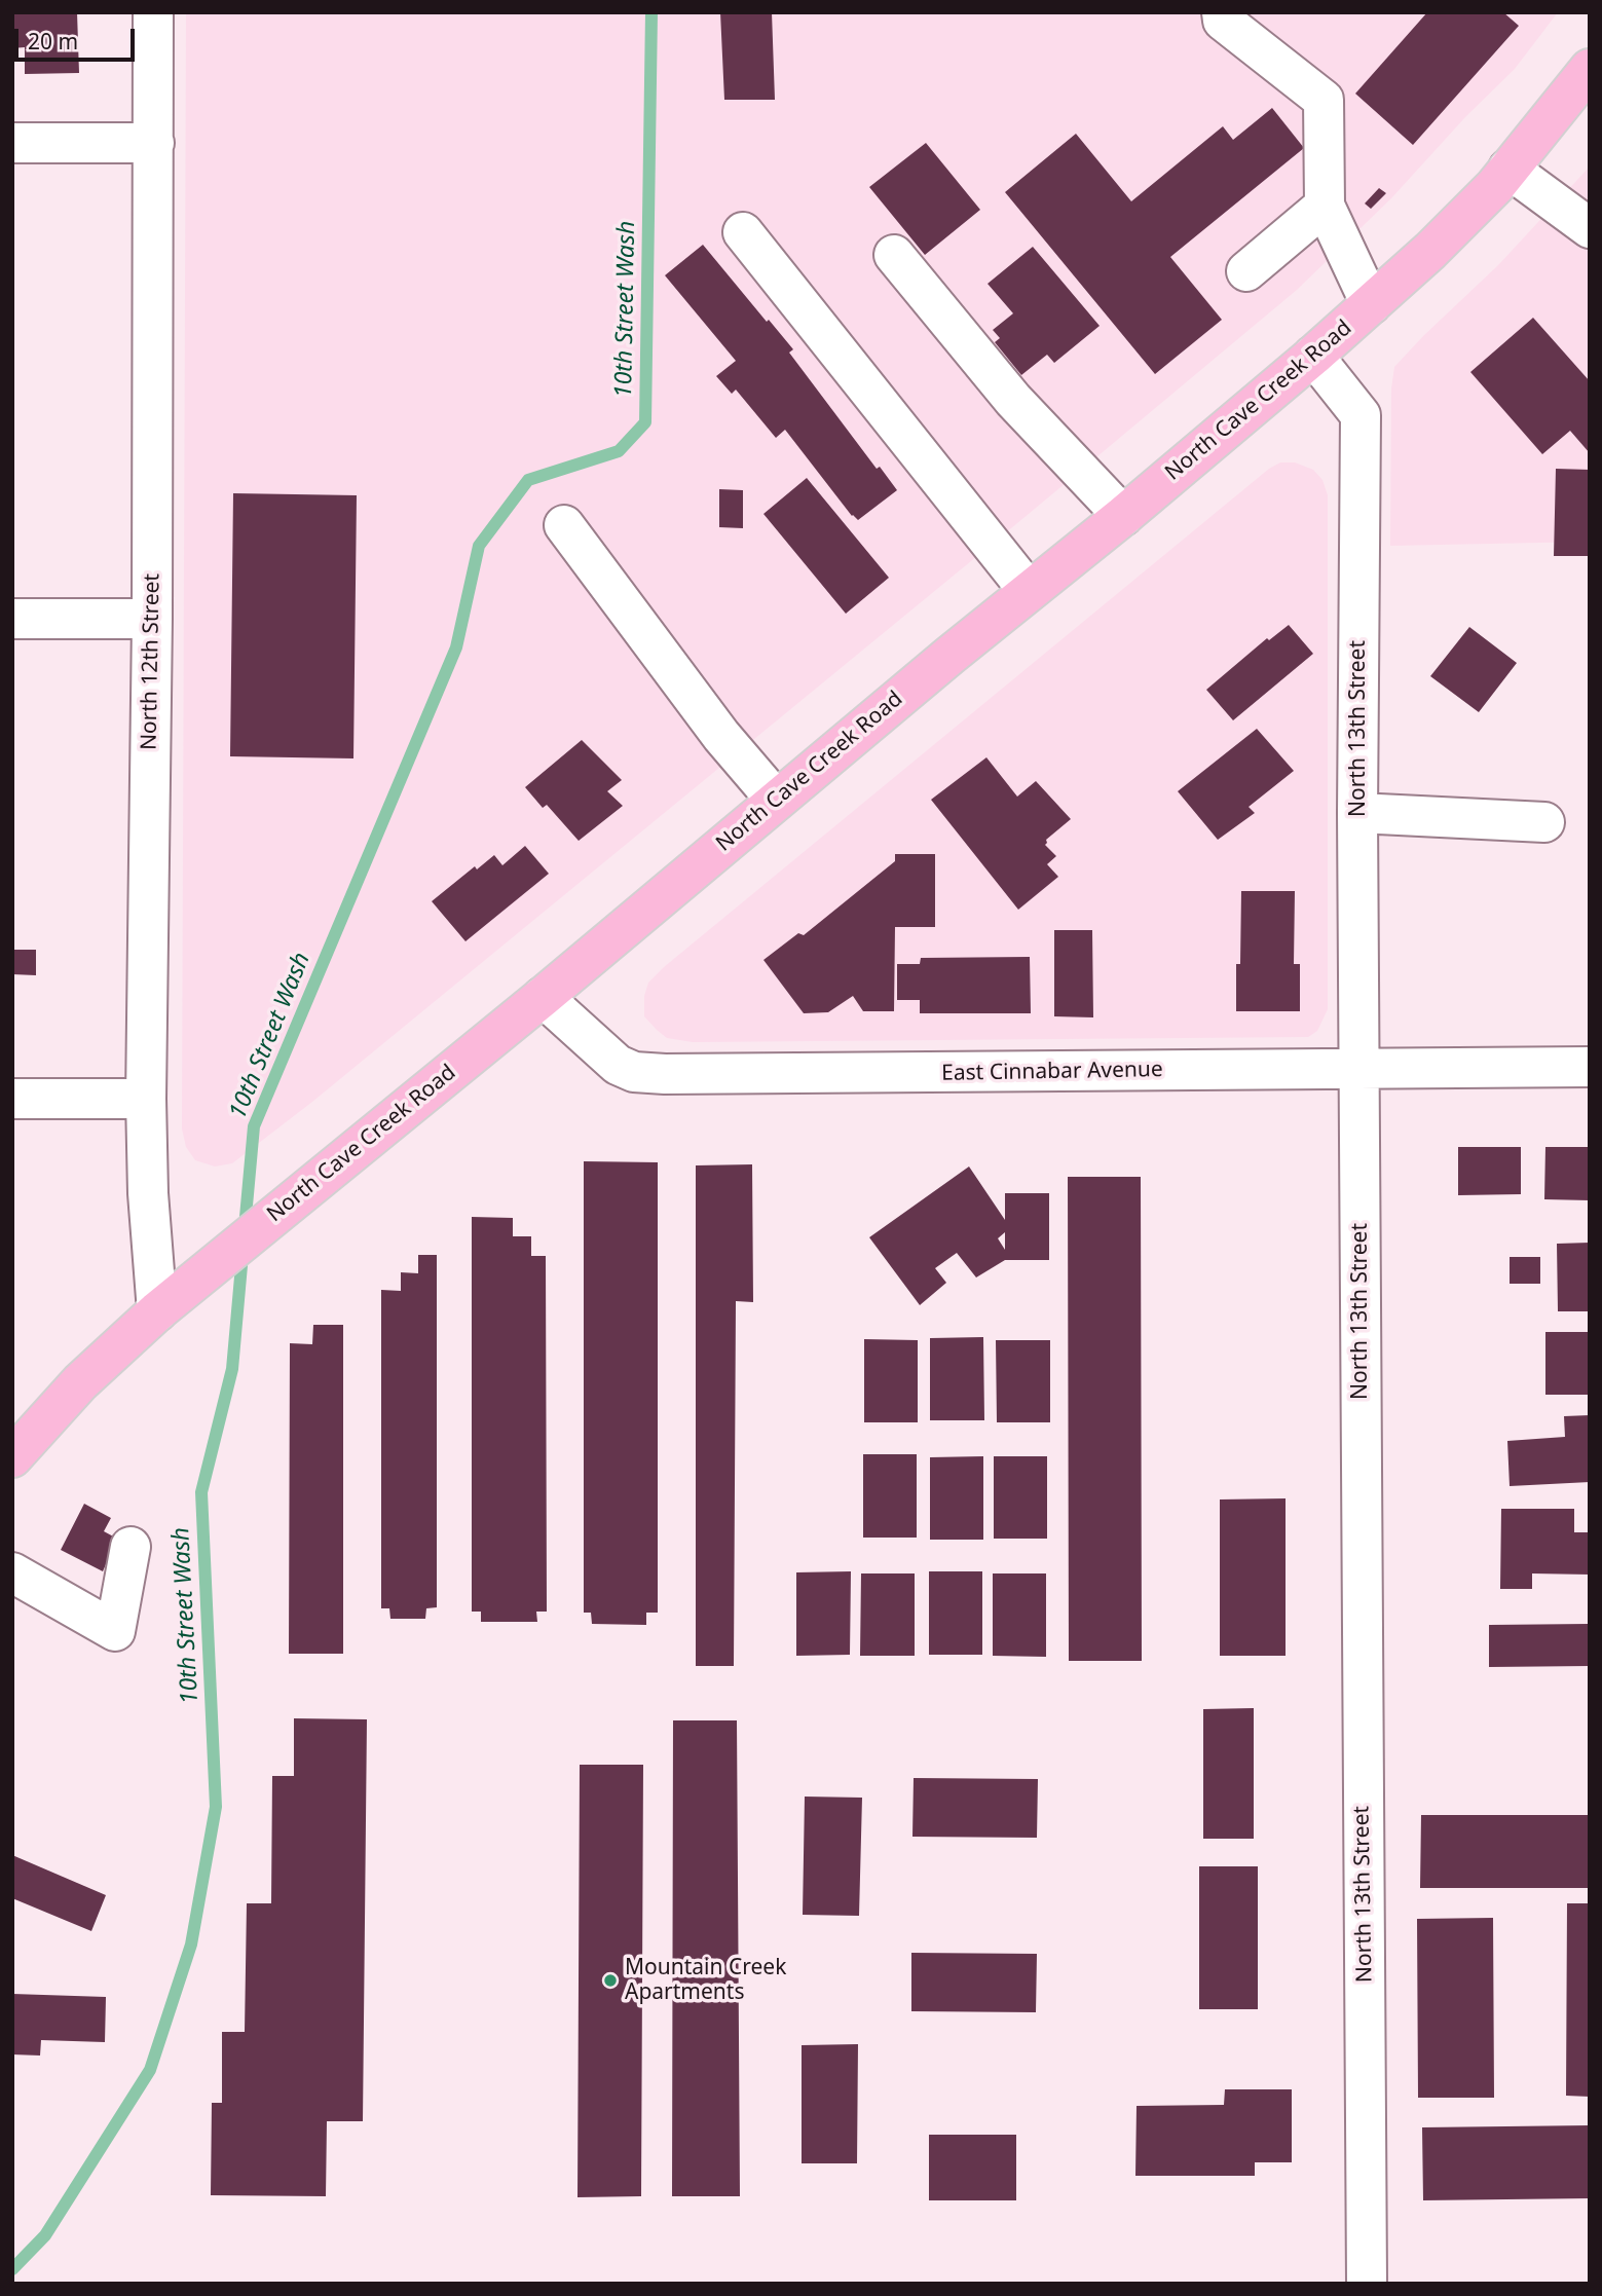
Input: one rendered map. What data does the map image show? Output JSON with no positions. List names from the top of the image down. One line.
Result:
{"streets":{"main road":["North Cave Creek Road"],"street":["North 12th Street","North 13th Street","East Cinnabar Avenue"]},"crossings":[["North Cave Creek Road","North 12th Street"],["North Cave Creek Road","North 13th Street"],["North Cave Creek Road","East Cinnabar Avenue"],["North 13th Street","East Cinnabar Avenue"]],"water":["10th Street Wash"],"places":["Mountain Creek Apartments"],"scale_bar":"20 m"}
